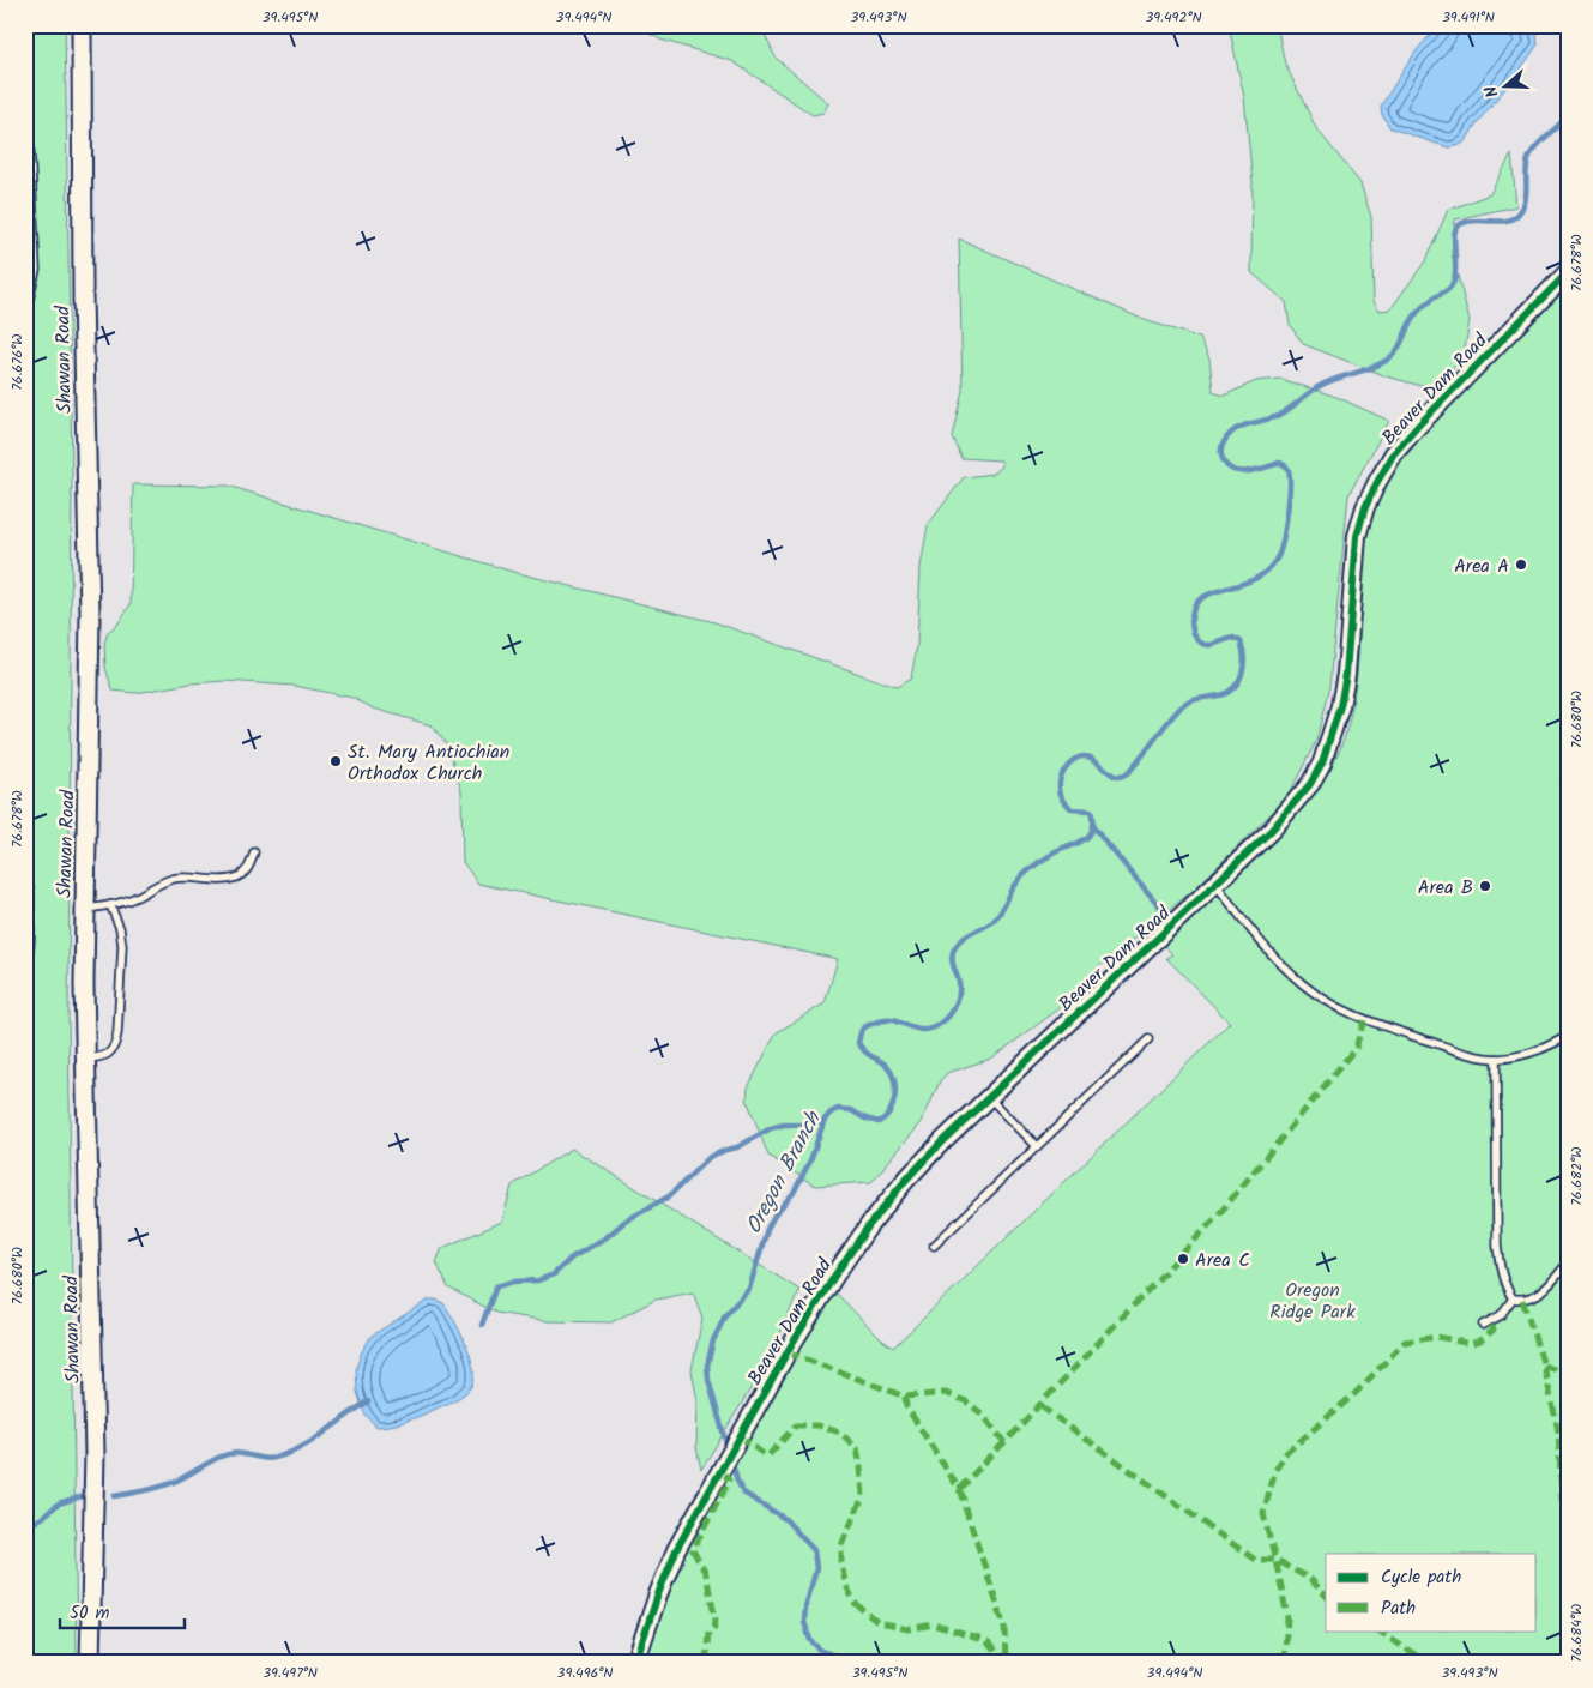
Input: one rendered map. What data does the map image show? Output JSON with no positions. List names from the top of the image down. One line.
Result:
{"streets":{"main road":["Shawan Road"],"street":["Beaver Dam Road"]},"water":["Oregon Branch"],"parks":["Oregon Ridge Park"],"places":["Area A","St. Mary Antiochian Orthodox Church","Area B","Area C"],"legend":["Cycle path","Path"],"scale_bar":"50 m","north":"left","coordinates":["39.495°N","39.494°N","39.493°N","39.492°N","39.491°N","76.678°W","76.676°W","76.680°W","76.682°W","76.684°W","39.497°N","39.496°N"]}
